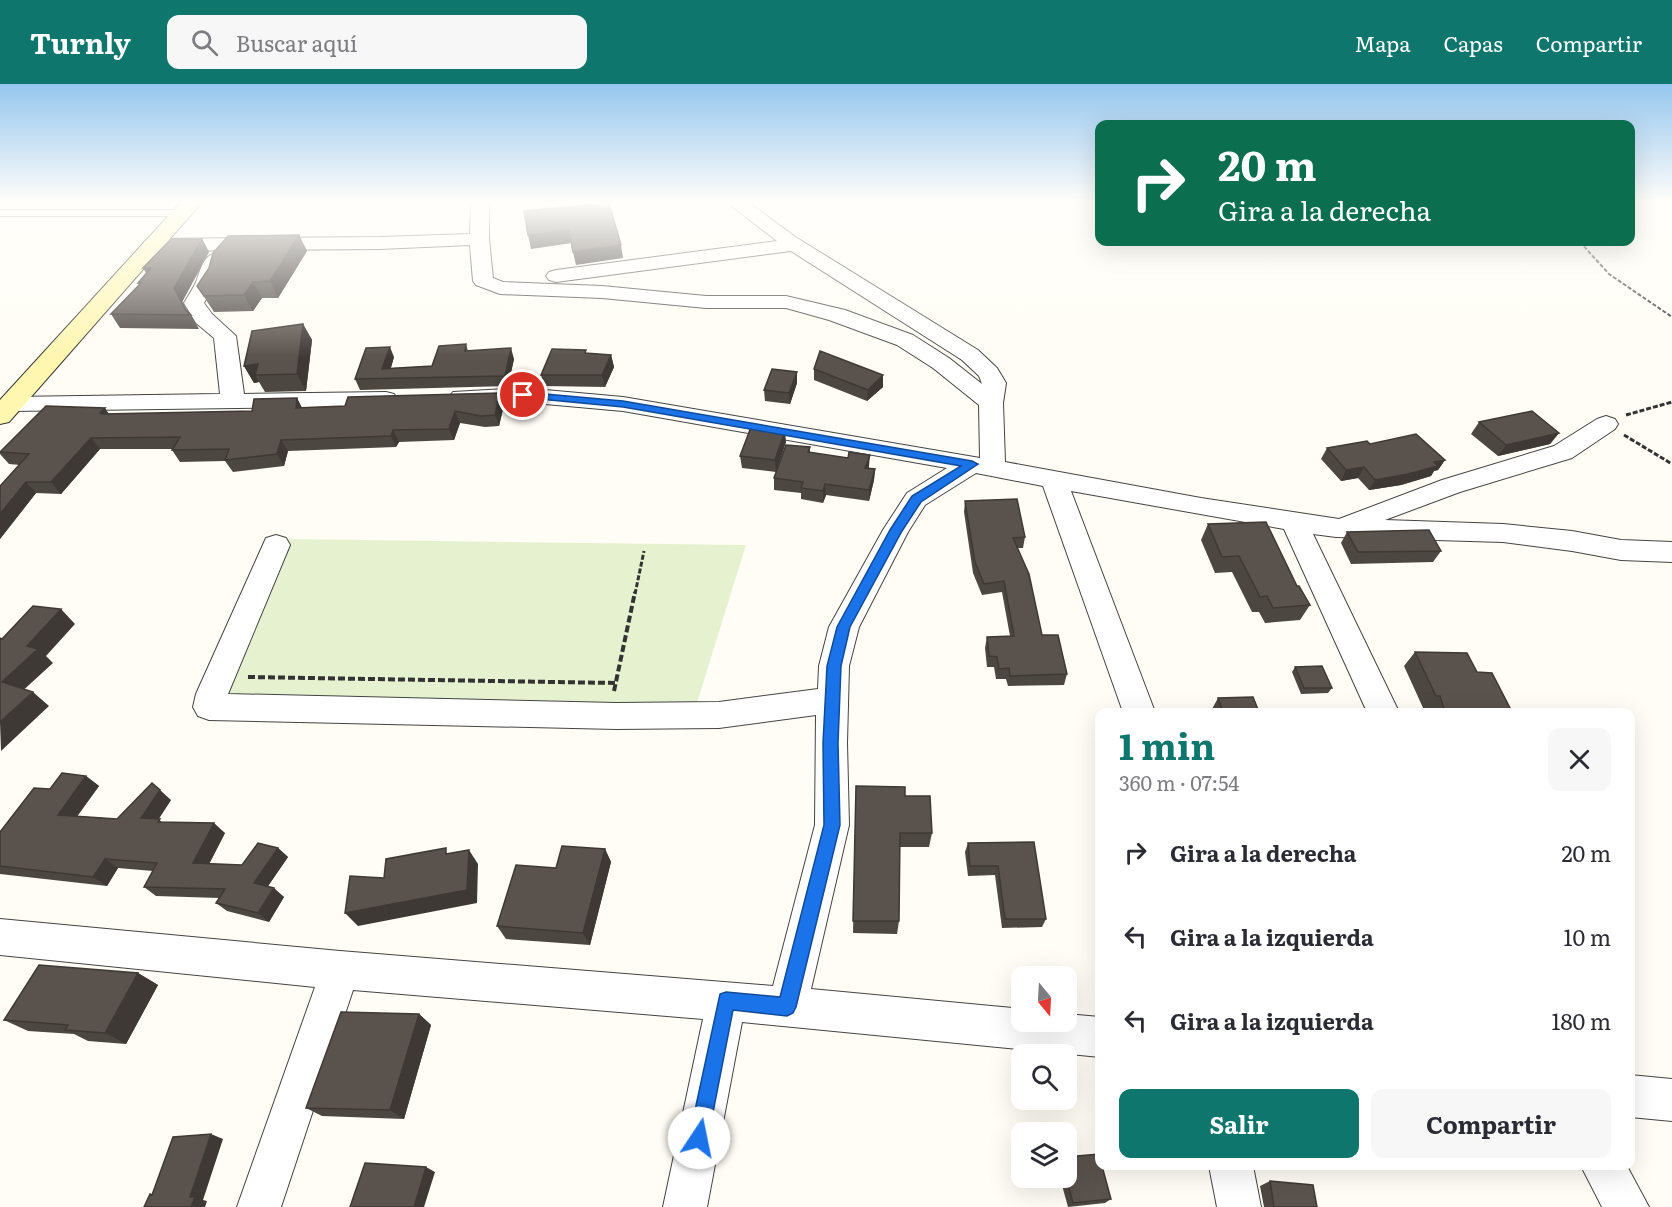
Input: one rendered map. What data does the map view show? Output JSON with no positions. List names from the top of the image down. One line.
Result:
{"north":"bottom","page":{"header":"Turnly","search":"Buscar aquí","nav":["Mapa","Capas","Compartir"],"turn":["20 m","Gira a la derecha"],"heading":["1 min","360 m · 07:54"],"list":[{"name":"Gira a la derecha","value":"20 m"},{"name":"Gira a la izquierda","value":"10 m"},{"name":"Gira a la izquierda","value":"180 m"}],"buttons":["Salir","Compartir"]}}
